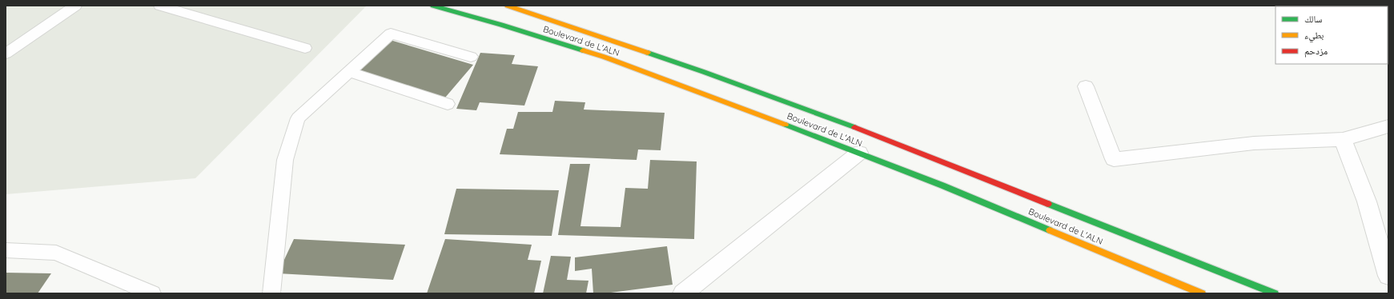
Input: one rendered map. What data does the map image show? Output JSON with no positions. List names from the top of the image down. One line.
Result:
{"streets":{"main road":["Boulevard de L'ALN"]},"legend":["سالك","بطيء","مزدحم"]}
